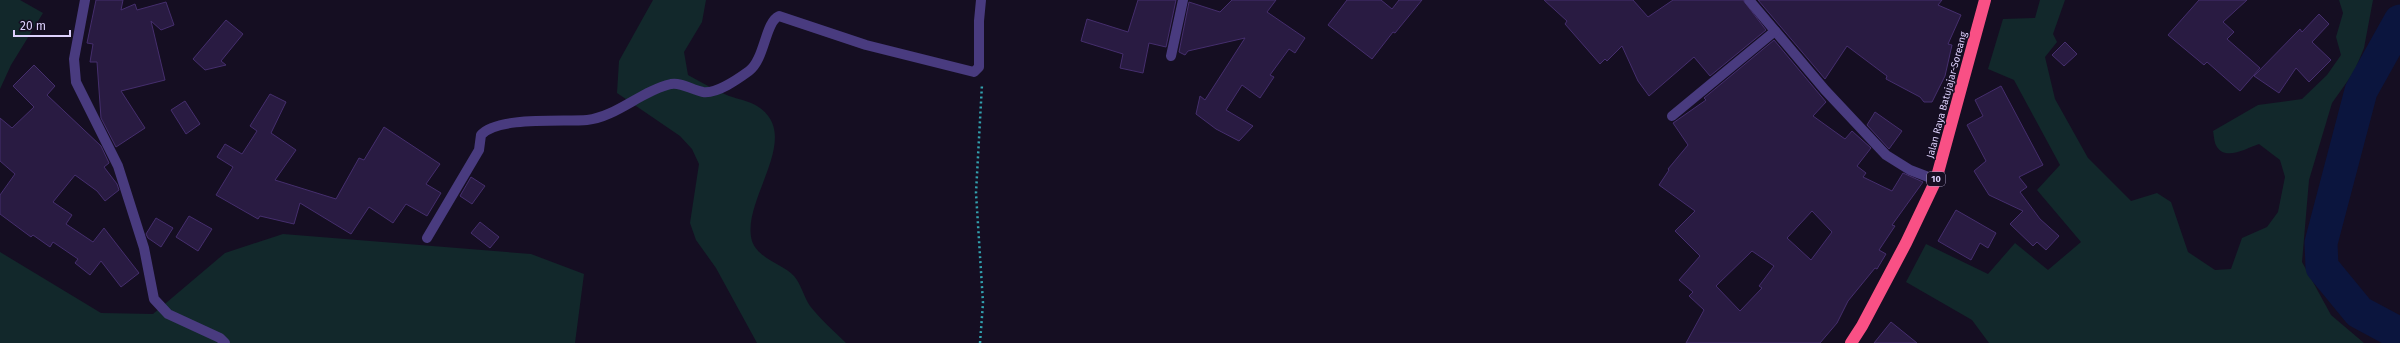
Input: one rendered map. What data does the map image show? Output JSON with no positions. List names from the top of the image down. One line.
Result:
{"streets":{"highway":["Jalan Raya Batujajar-Soreang","10"]},"scale_bar":"20 m"}
